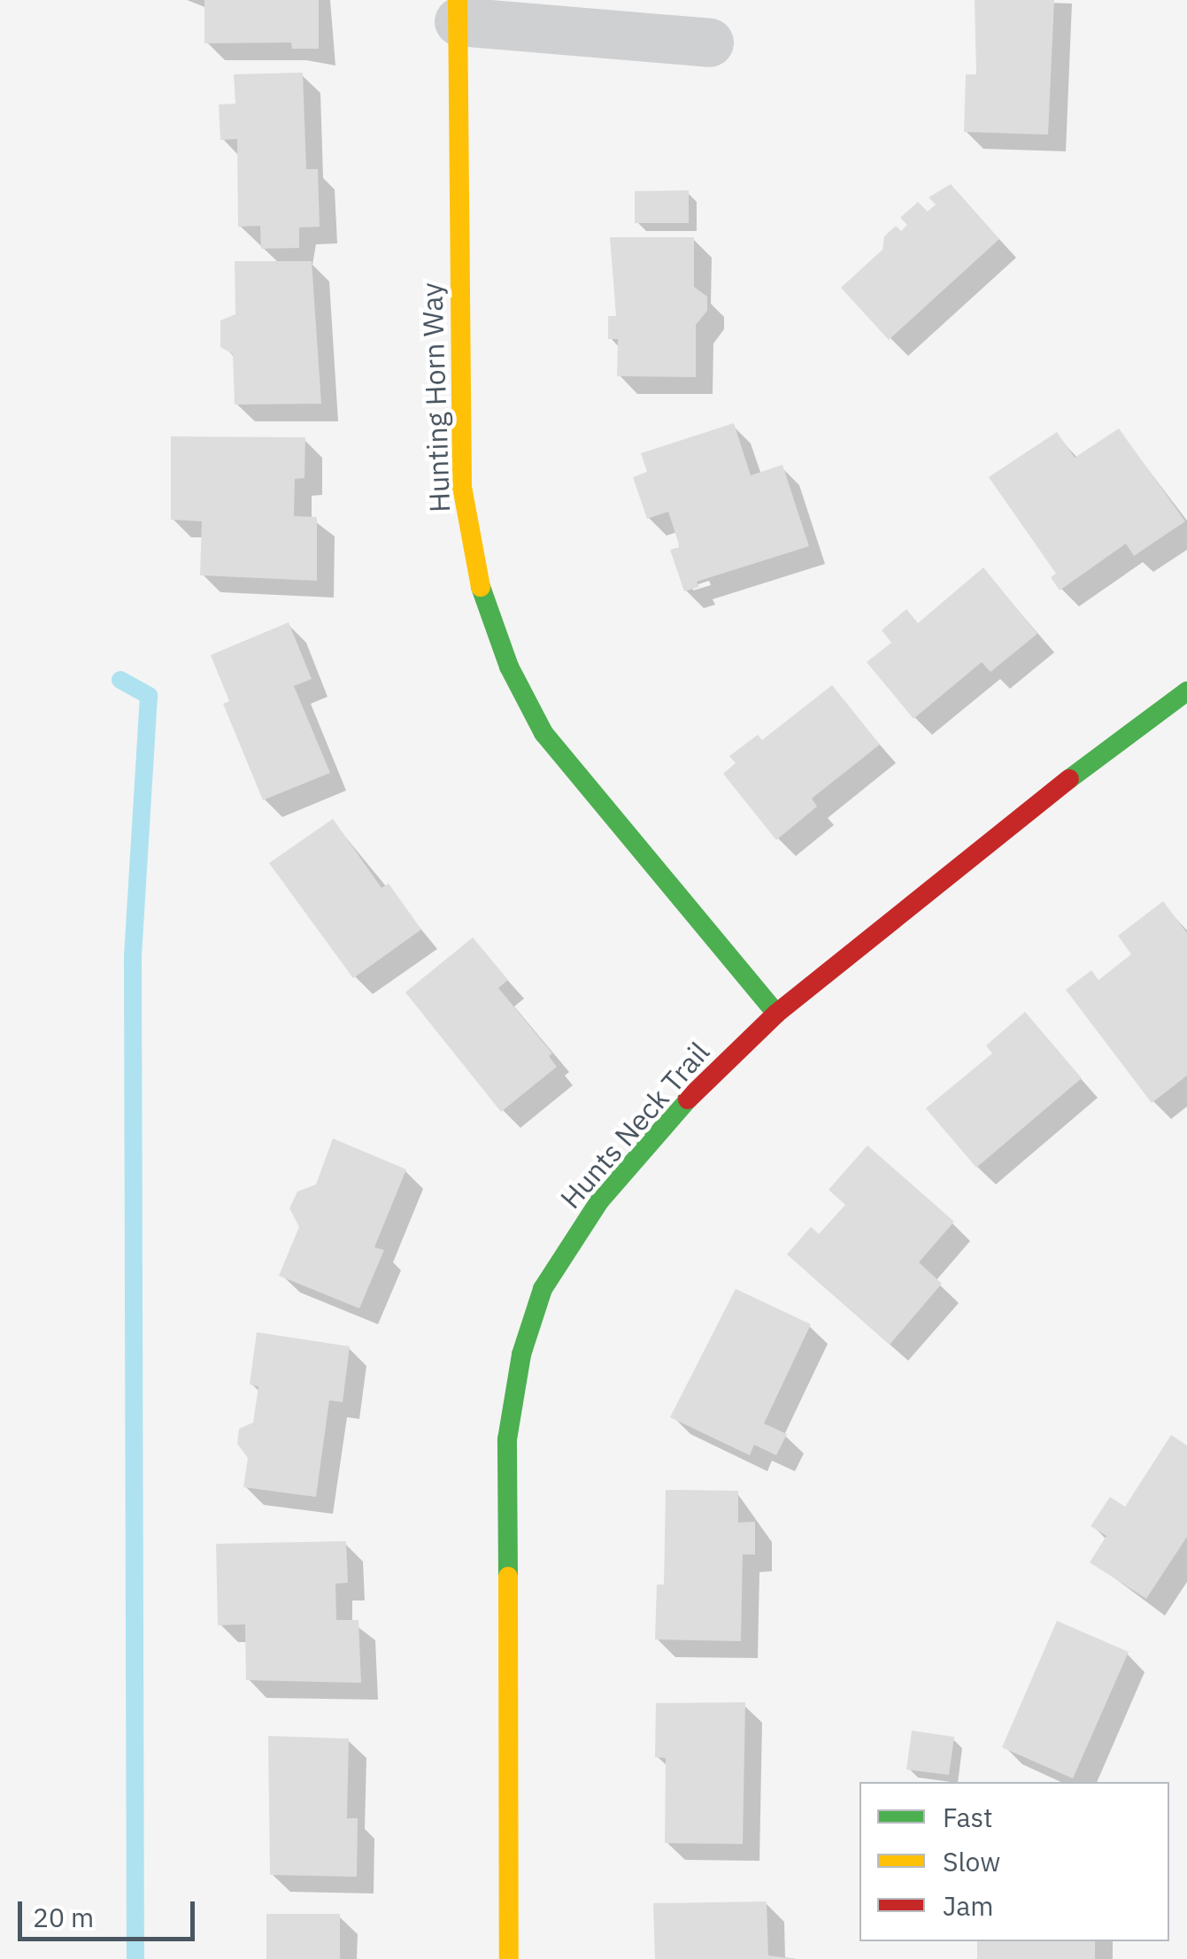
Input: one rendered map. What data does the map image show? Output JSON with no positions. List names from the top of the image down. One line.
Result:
{"streets":{"street":["Hunting Horn Way","Hunts Neck Trail"]},"crossings":[["Hunting Horn Way","Hunts Neck Trail"]],"legend":["Fast","Slow","Jam"],"scale_bar":"20 m"}
